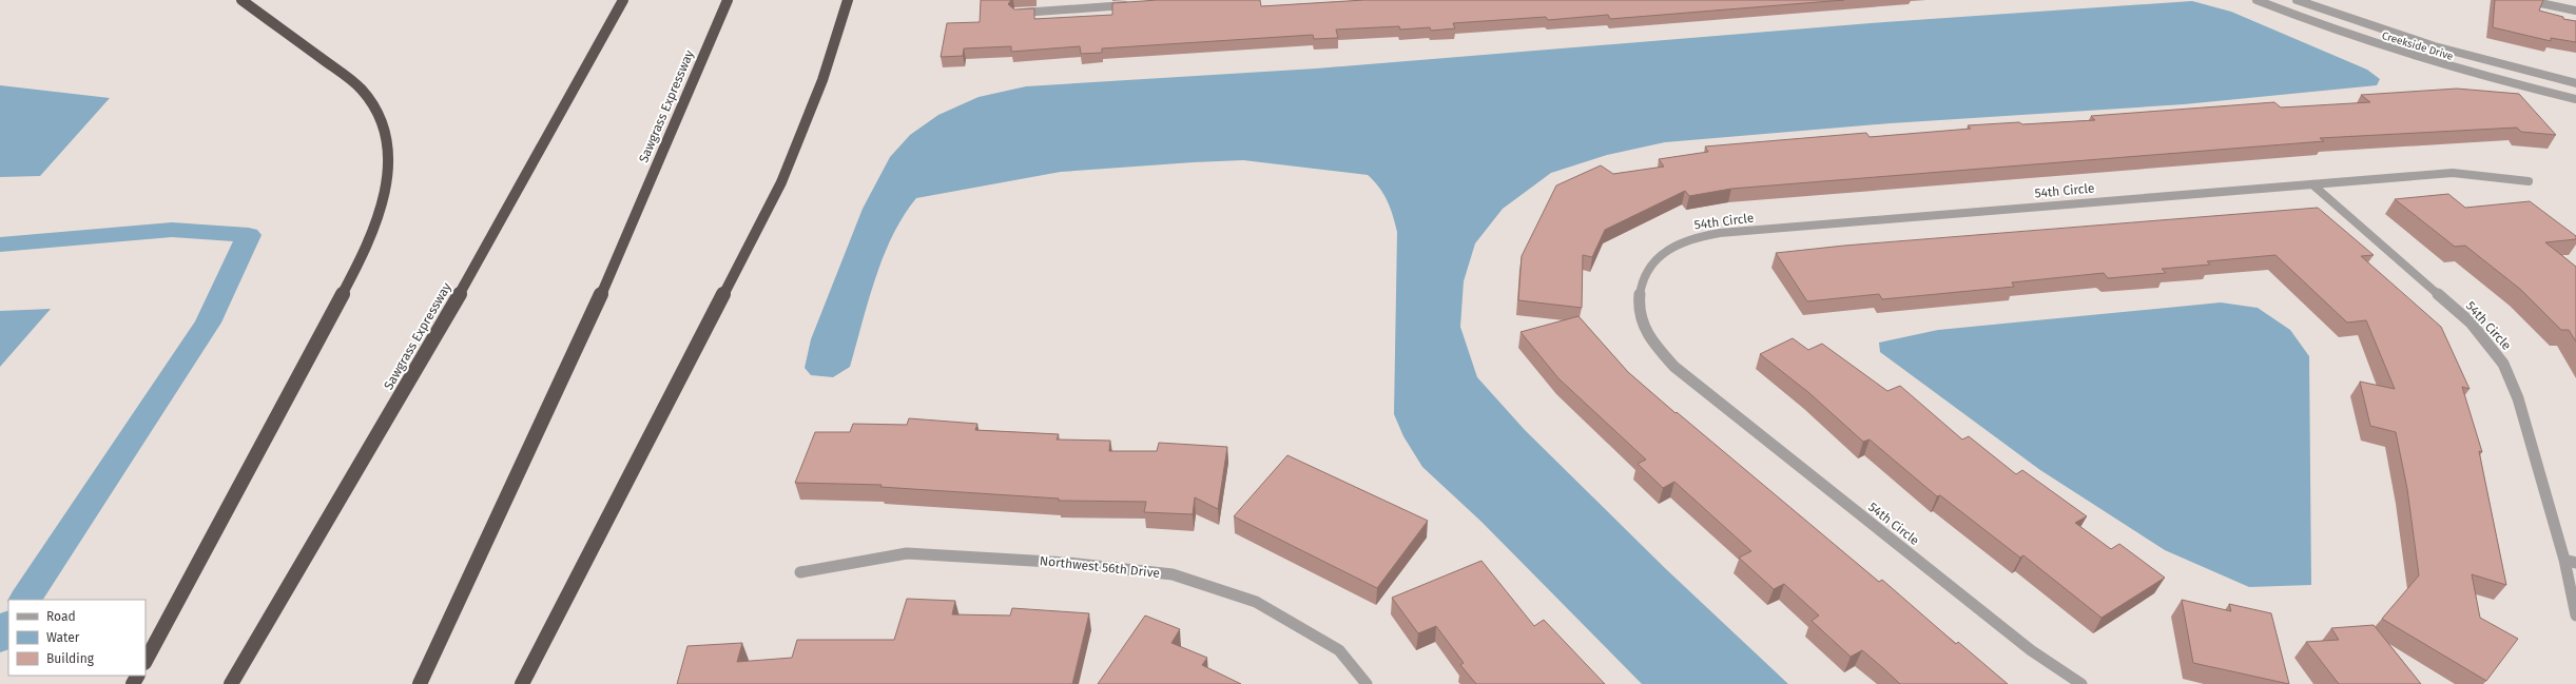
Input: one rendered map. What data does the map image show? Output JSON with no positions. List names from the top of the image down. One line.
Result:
{"streets":{"highway":["Sawgrass Expressway"],"street":["Creekside Drive","54th Circle","Northwest 56th Drive"]},"legend":["Road","Water","Building"]}
